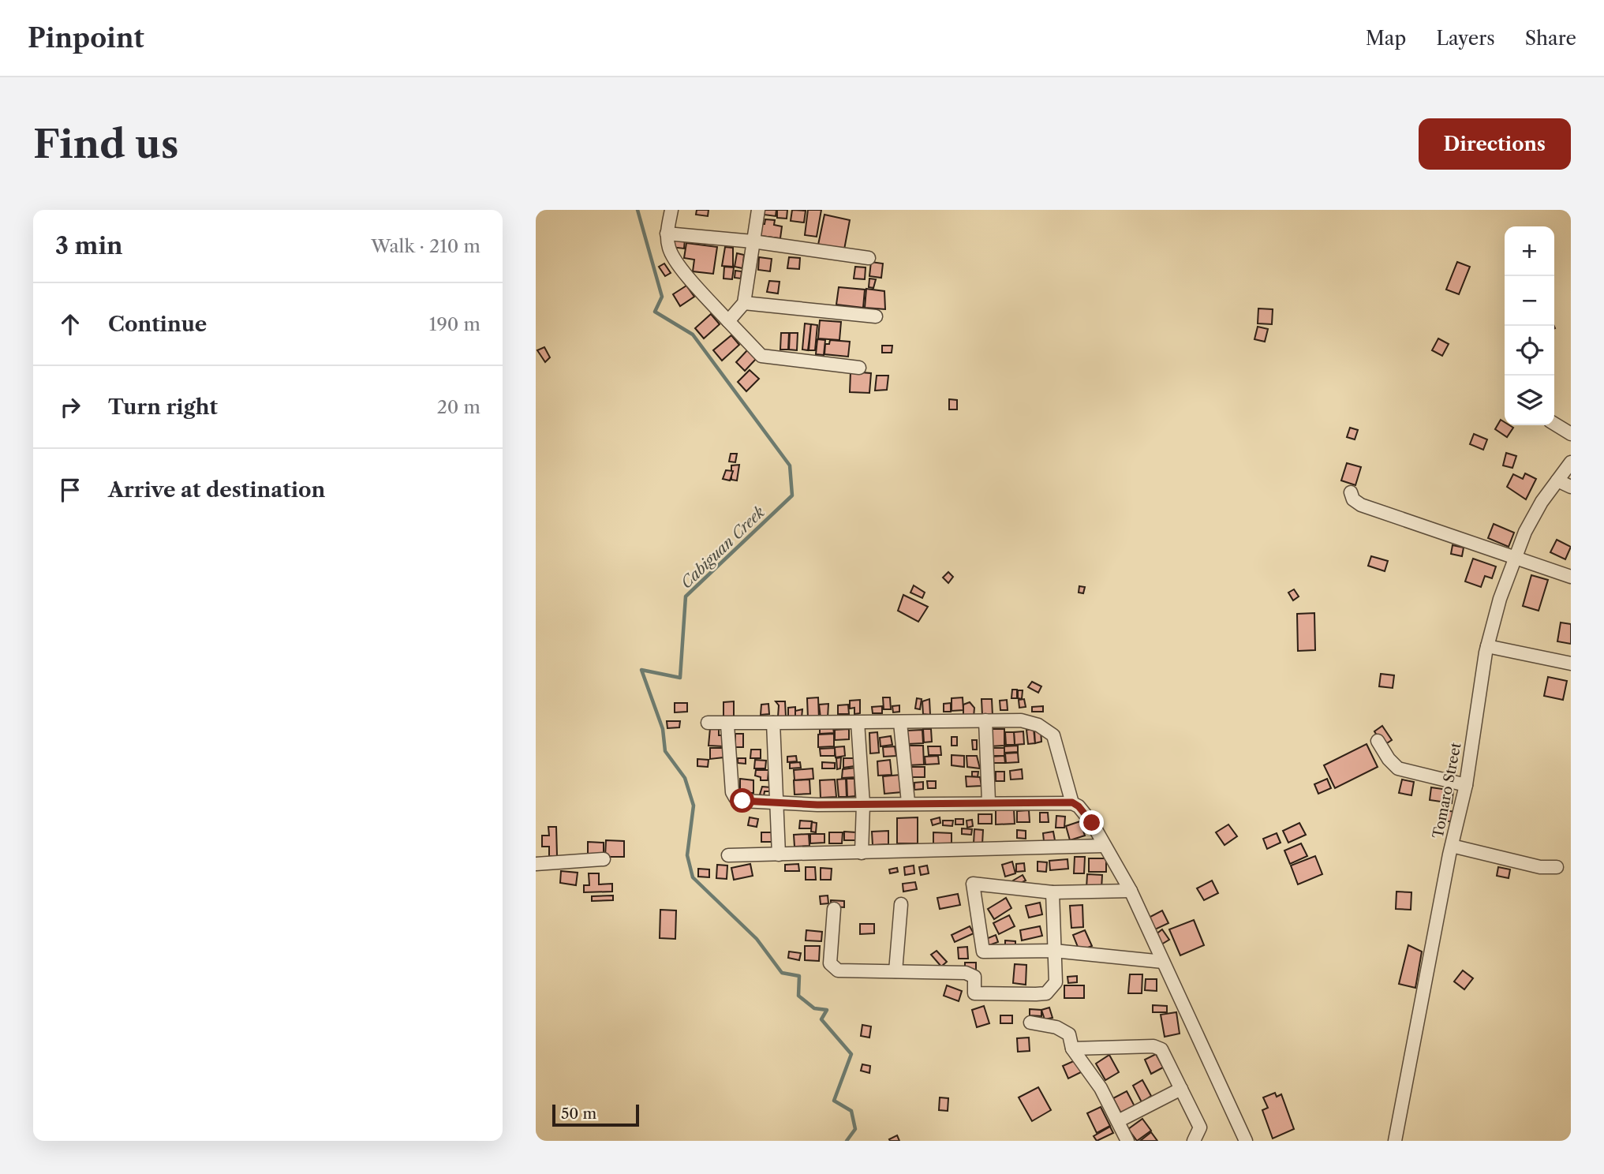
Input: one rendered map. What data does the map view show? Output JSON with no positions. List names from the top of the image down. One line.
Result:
{"streets":{"street":["Tomaro Street"]},"water":["Cabiguan Creek"],"scale_bar":"50 m","page":{"header":"Pinpoint","nav":["Map","Layers","Share"],"buttons":"Directions","title":"Find us","heading":["3 min","Walk · 210 m"],"map_buttons":["+","−"],"list":[["Continue","190 m"],["Turn right","20 m"],"Arrive at destination"],"scale":"50 m"}}
